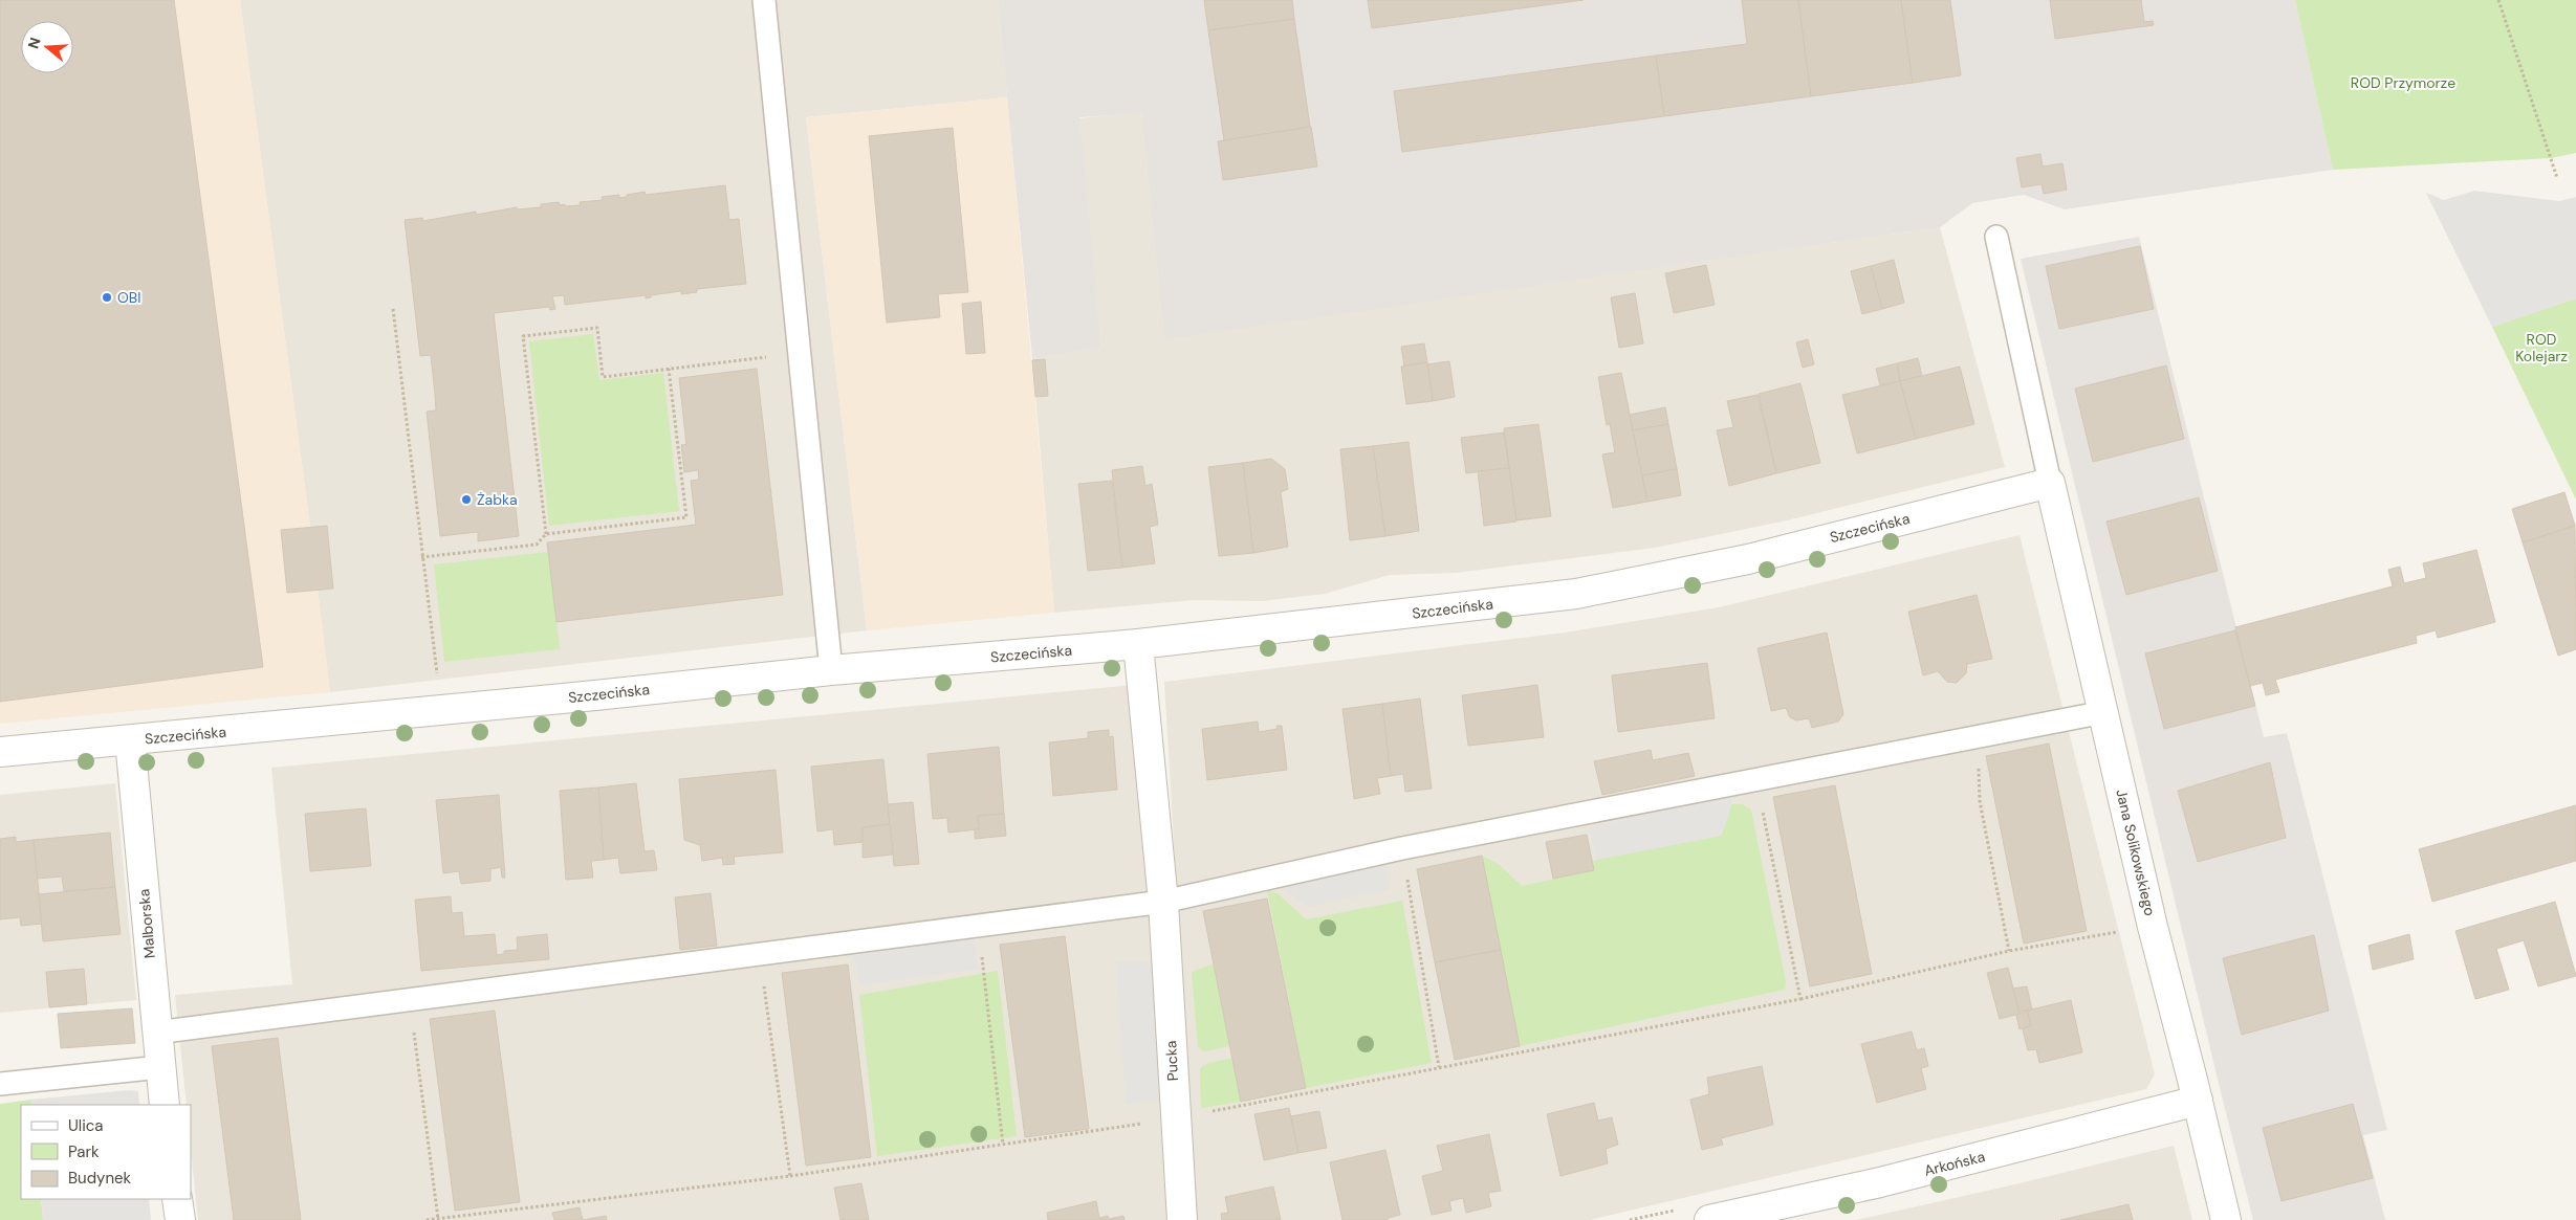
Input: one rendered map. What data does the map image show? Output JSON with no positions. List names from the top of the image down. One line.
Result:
{"streets":{"street":["Szczecińska","Jana Solikowskiego","Malborska","Pucka","Arkońska"]},"crossings":[["Szczecińska","Jana Solikowskiego"],["Szczecińska","Malborska"],["Szczecińska","Pucka"],["Jana Solikowskiego","Arkońska"]],"parks":["ROD Przymorze","ROD Kolejarz"],"places":["OBI","Żabka"],"legend":["Ulica","Park","Budynek"],"north":"left"}
